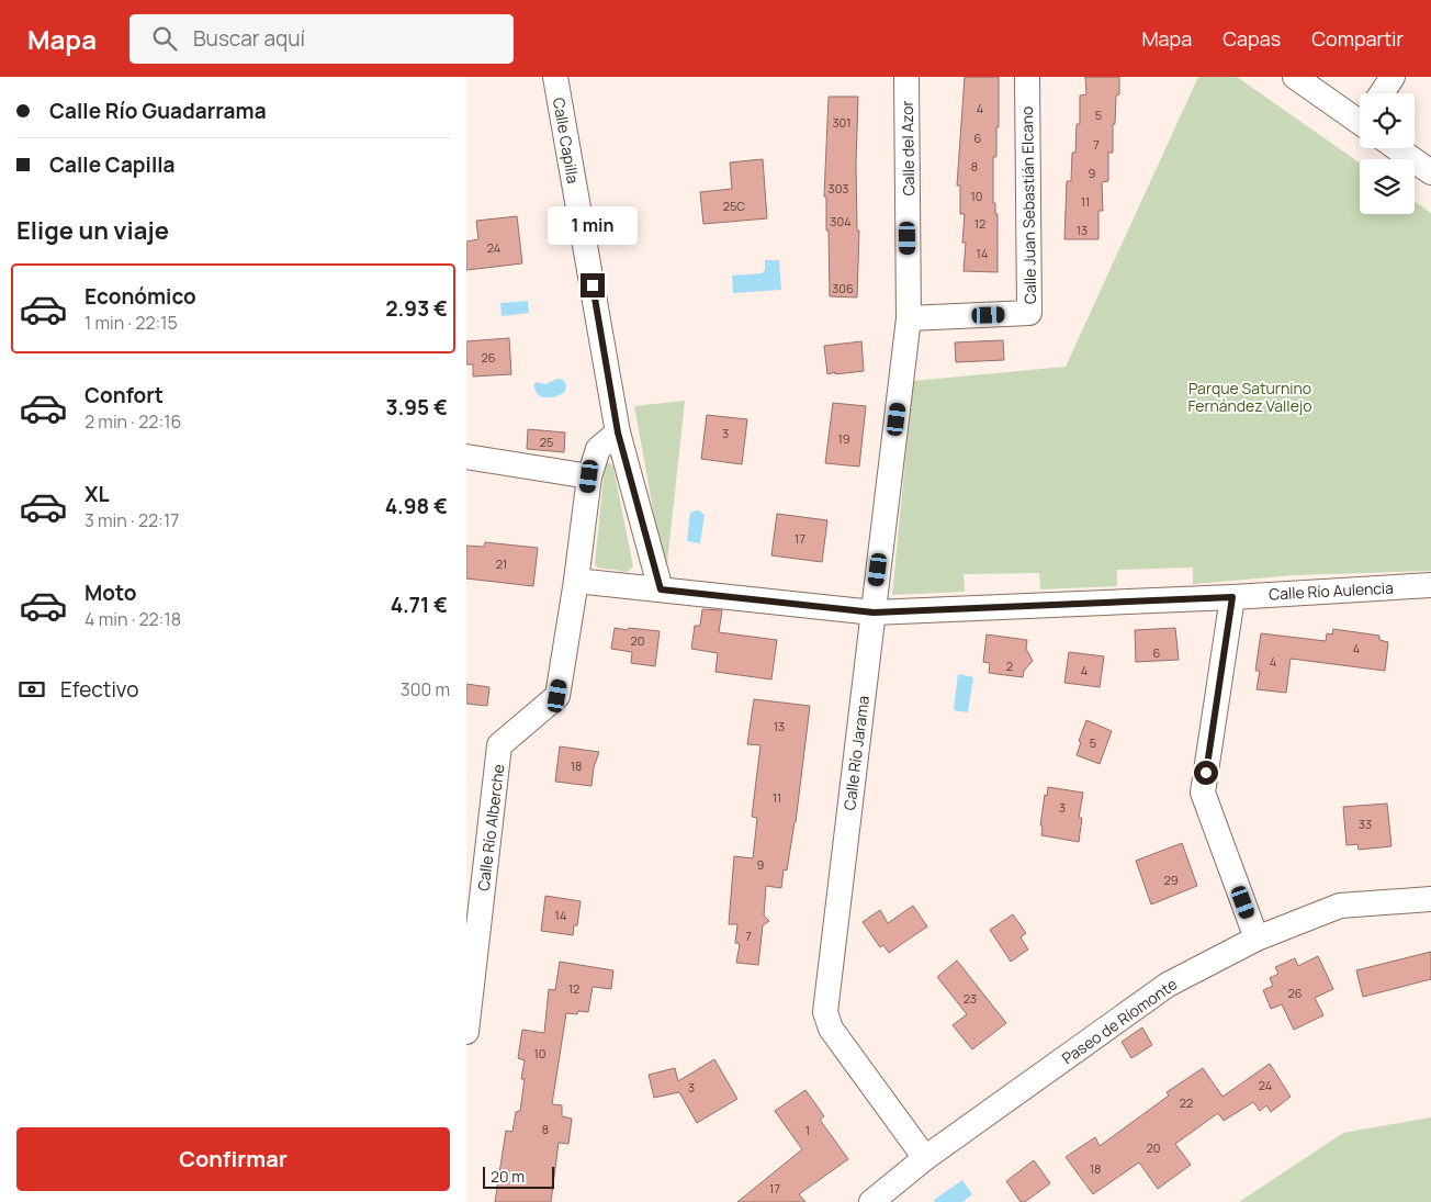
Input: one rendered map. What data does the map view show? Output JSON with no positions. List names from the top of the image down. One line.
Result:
{"streets":{"street":["Calle Capilla","Calle del Azor","Calle Juan Sebastián Elcano","Calle Río Aulencia","Calle Río Jarama","Calle Río Alberche","Paseo de Ríomonte"]},"crossings":[["Calle Capilla","Calle Río Aulencia"],["Calle Capilla","Calle Río Alberche"],["Calle del Azor","Calle Juan Sebastián Elcano"],["Calle del Azor","Calle Río Jarama"],["Calle Juan Sebastián Elcano","Calle Río Jarama"],["Calle Río Aulencia","Calle Río Jarama"],["Calle Río Aulencia","Calle Río Alberche"],["Calle Río Jarama","Paseo de Ríomonte"]],"parks":["Parque Saturnino Fernández Vallejo"],"house_numbers":["4","5","301","6","7","8","9","303","10","11","25C","304","12","13","24","14","306","26","3","19","25","17","21","20","4","6","4","2","4","13","5","18","11","3","33","9","29","14","7","12","26","23","10","24","3","22","8","1","20","18","17"],"scale_bar":"20 m","page":{"header":"Mapa","search":"Buscar aquí","nav":["Mapa","Capas","Compartir"],"banner":["Calle Río Guadarrama","Calle Capilla"],"heading":"Elige un viaje","bubble":"1 min","list":[{"name":"Económico","note":"1 min · 22:15","value":"2.93 €"},{"name":"Confort","note":"2 min · 22:16","value":"3.95 €"},{"name":"XL","note":"3 min · 22:17","value":"4.98 €"},{"name":"Moto","note":"4 min · 22:18","value":"4.71 €"}],"pay":["Efectivo","300 m"],"buttons":"Confirmar","scale":"20 m"}}
